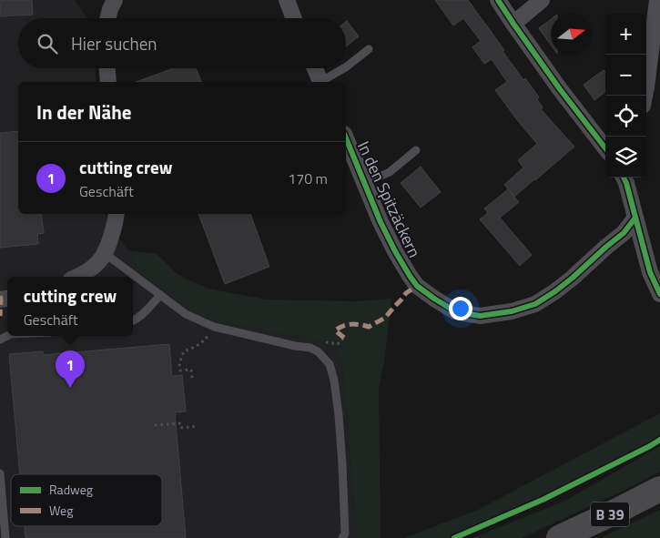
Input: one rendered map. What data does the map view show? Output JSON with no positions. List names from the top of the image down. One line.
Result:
{"streets":{"main road":["B 39"],"street":["In den Spitzäckern"]},"legend":["Radweg","Weg"],"north":"right","page":{"map_buttons":["+","−"],"search":"Hier suchen","heading":"In der Nähe","list":[{"mark":"1","name":"cutting crew","note":"Geschäft","value":"170 m"}],"popup":["cutting crew","Geschäft"],"pins":"1"}}
